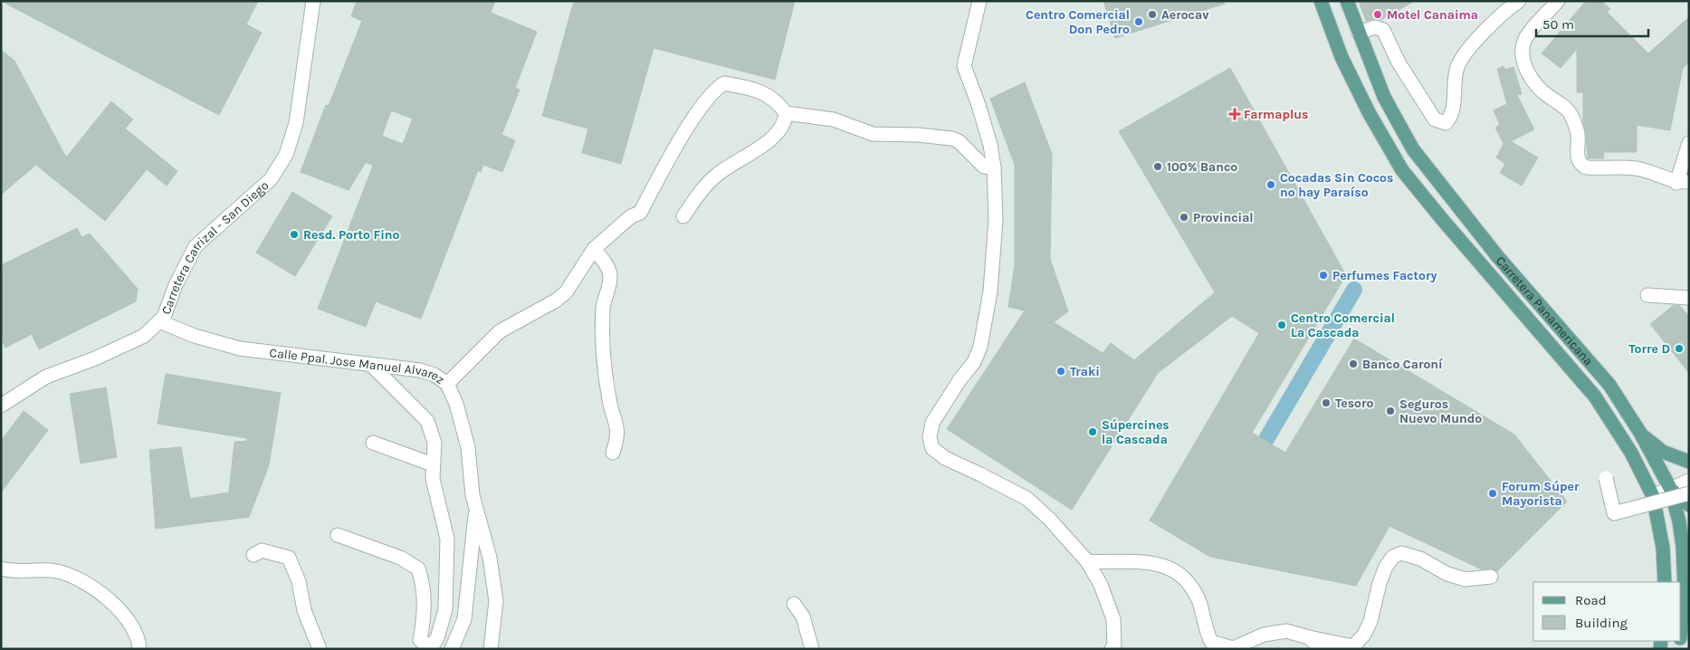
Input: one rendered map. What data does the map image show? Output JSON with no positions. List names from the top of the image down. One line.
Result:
{"streets":{"main road":["Carretera Panamericana"],"street":["Carretera Carrizal - San Diego","Calle Ppal. Jose Manuel Alvarez"]},"crossings":[["Carretera Carrizal - San Diego","Calle Ppal. Jose Manuel Alvarez"]],"places":{"other":["Aerocav","Motel Canaima","Centro Comercial Don Pedro","100% Banco","Cocadas Sin Cocos no hay Paraíso","Provincial","Resd. Porto Fino","Perfumes Factory","Centro Comercial La Cascada","Torre D","Banco Caroní","Traki","Tesoro","Seguros Nuevo Mundo","Súpercines la Cascada","Forum Súper Mayorista"],"health":["Farmaplus"]},"legend":["Road","Building"],"scale_bar":"50 m"}
